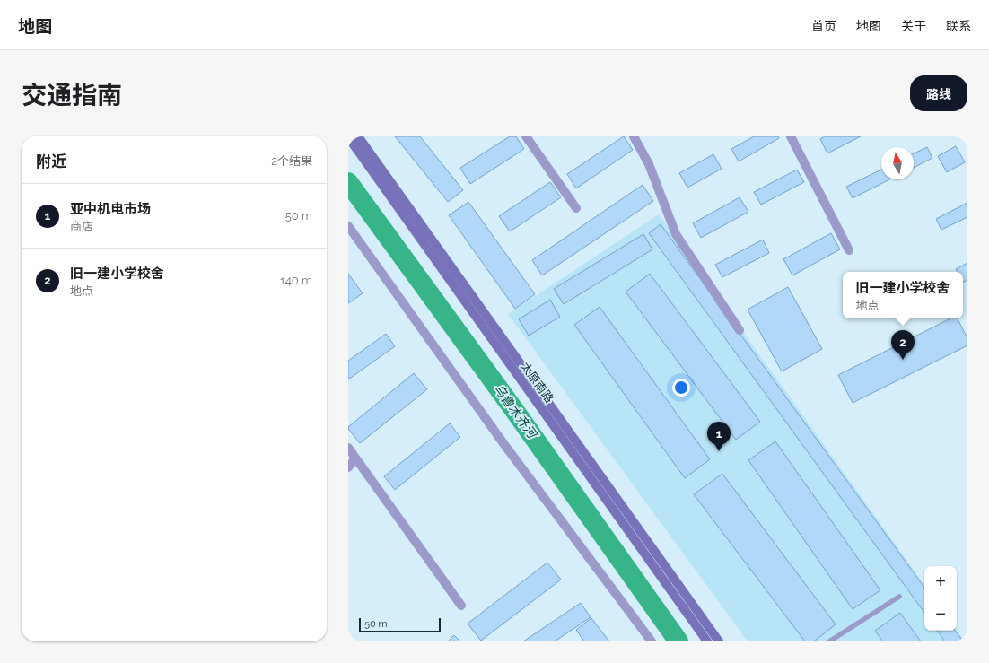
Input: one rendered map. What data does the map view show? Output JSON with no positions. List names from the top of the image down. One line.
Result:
{"streets":{"main road":["太原南路"]},"water":["乌鲁木齐河"],"scale_bar":"50 m","north":"top","page":{"header":"地图","nav":["首页","地图","关于","联系"],"title":"交通指南","buttons":"路线","heading":["附近","2个结果"],"list":[{"mark":"1","name":"亚中机电市场","note":"商店","value":"50 m"},{"mark":"2","name":"旧一建小学校舍","note":"地点","value":"140 m"}],"popup":["旧一建小学校舍","地点"],"pins":["2","1"],"map_buttons":["+","−"],"scale":"50 m"}}
